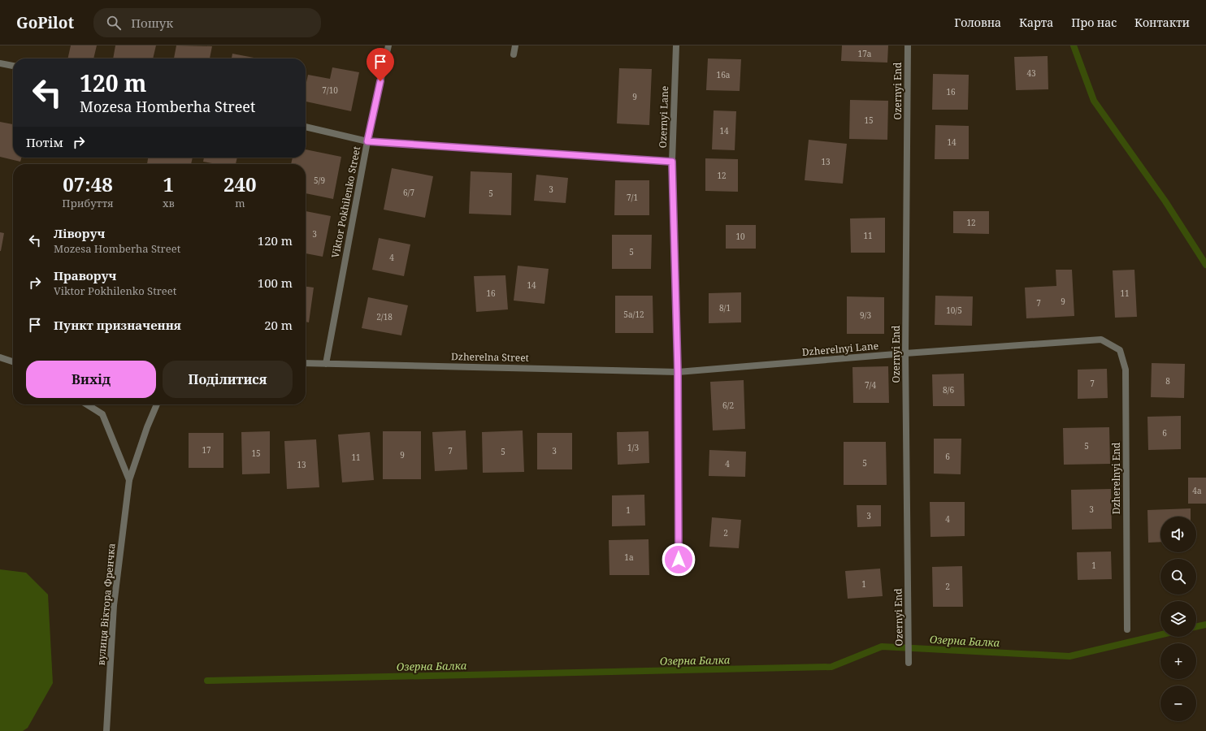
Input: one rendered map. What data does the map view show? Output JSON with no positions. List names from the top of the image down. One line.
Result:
{"streets":{"street":["Ozernyi End","Ozernyi Lane","Viktor Pokhilenko Street","Dzherelnyi Lane","Dzherelna Street","Dzherelnyi End","вулиця Віктора Френчка"]},"crossings":[["Ozernyi End","Dzherelnyi Lane"],["Ozernyi Lane","Dzherelnyi Lane"],["Ozernyi Lane","Dzherelna Street"],["Viktor Pokhilenko Street","Dzherelna Street"],["Dzherelnyi Lane","Dzherelna Street"],["Dzherelnyi Lane","Dzherelnyi End"]],"water":["Озерна Балка"],"house_numbers":["17а","43","16а","7/10","16","9","15","14","14","13","12","5/9","3","6/7","5","7/1","12","3","11","10","5","4","14","16","11","9","7","8/1","10/5","5а/12","9/3","2/18","8","7","7/4","8/6","6/2","6","5","1/3","17","7","3","5","15","9","6","11","5","4","13","4а","3","1","3","4","2","1а","1","1","2"],"page":{"header":"GoPilot","search":"Пошук","nav":["Головна","Карта","Про нас","Контакти"],"turn":["120 m","Mozesa Homberha Street"],"then":"Потім","eta":["07:48","Прибуття","1","хв","240","m"],"list":[{"name":"Ліворуч","note":"Mozesa Homberha Street","value":"120 m"},{"name":"Праворуч","note":"Viktor Pokhilenko Street","value":"100 m"},{"name":"Пункт призначення","value":"20 m"}],"buttons":["Вихід","Поділитися"],"map_buttons":["+","−"]}}
